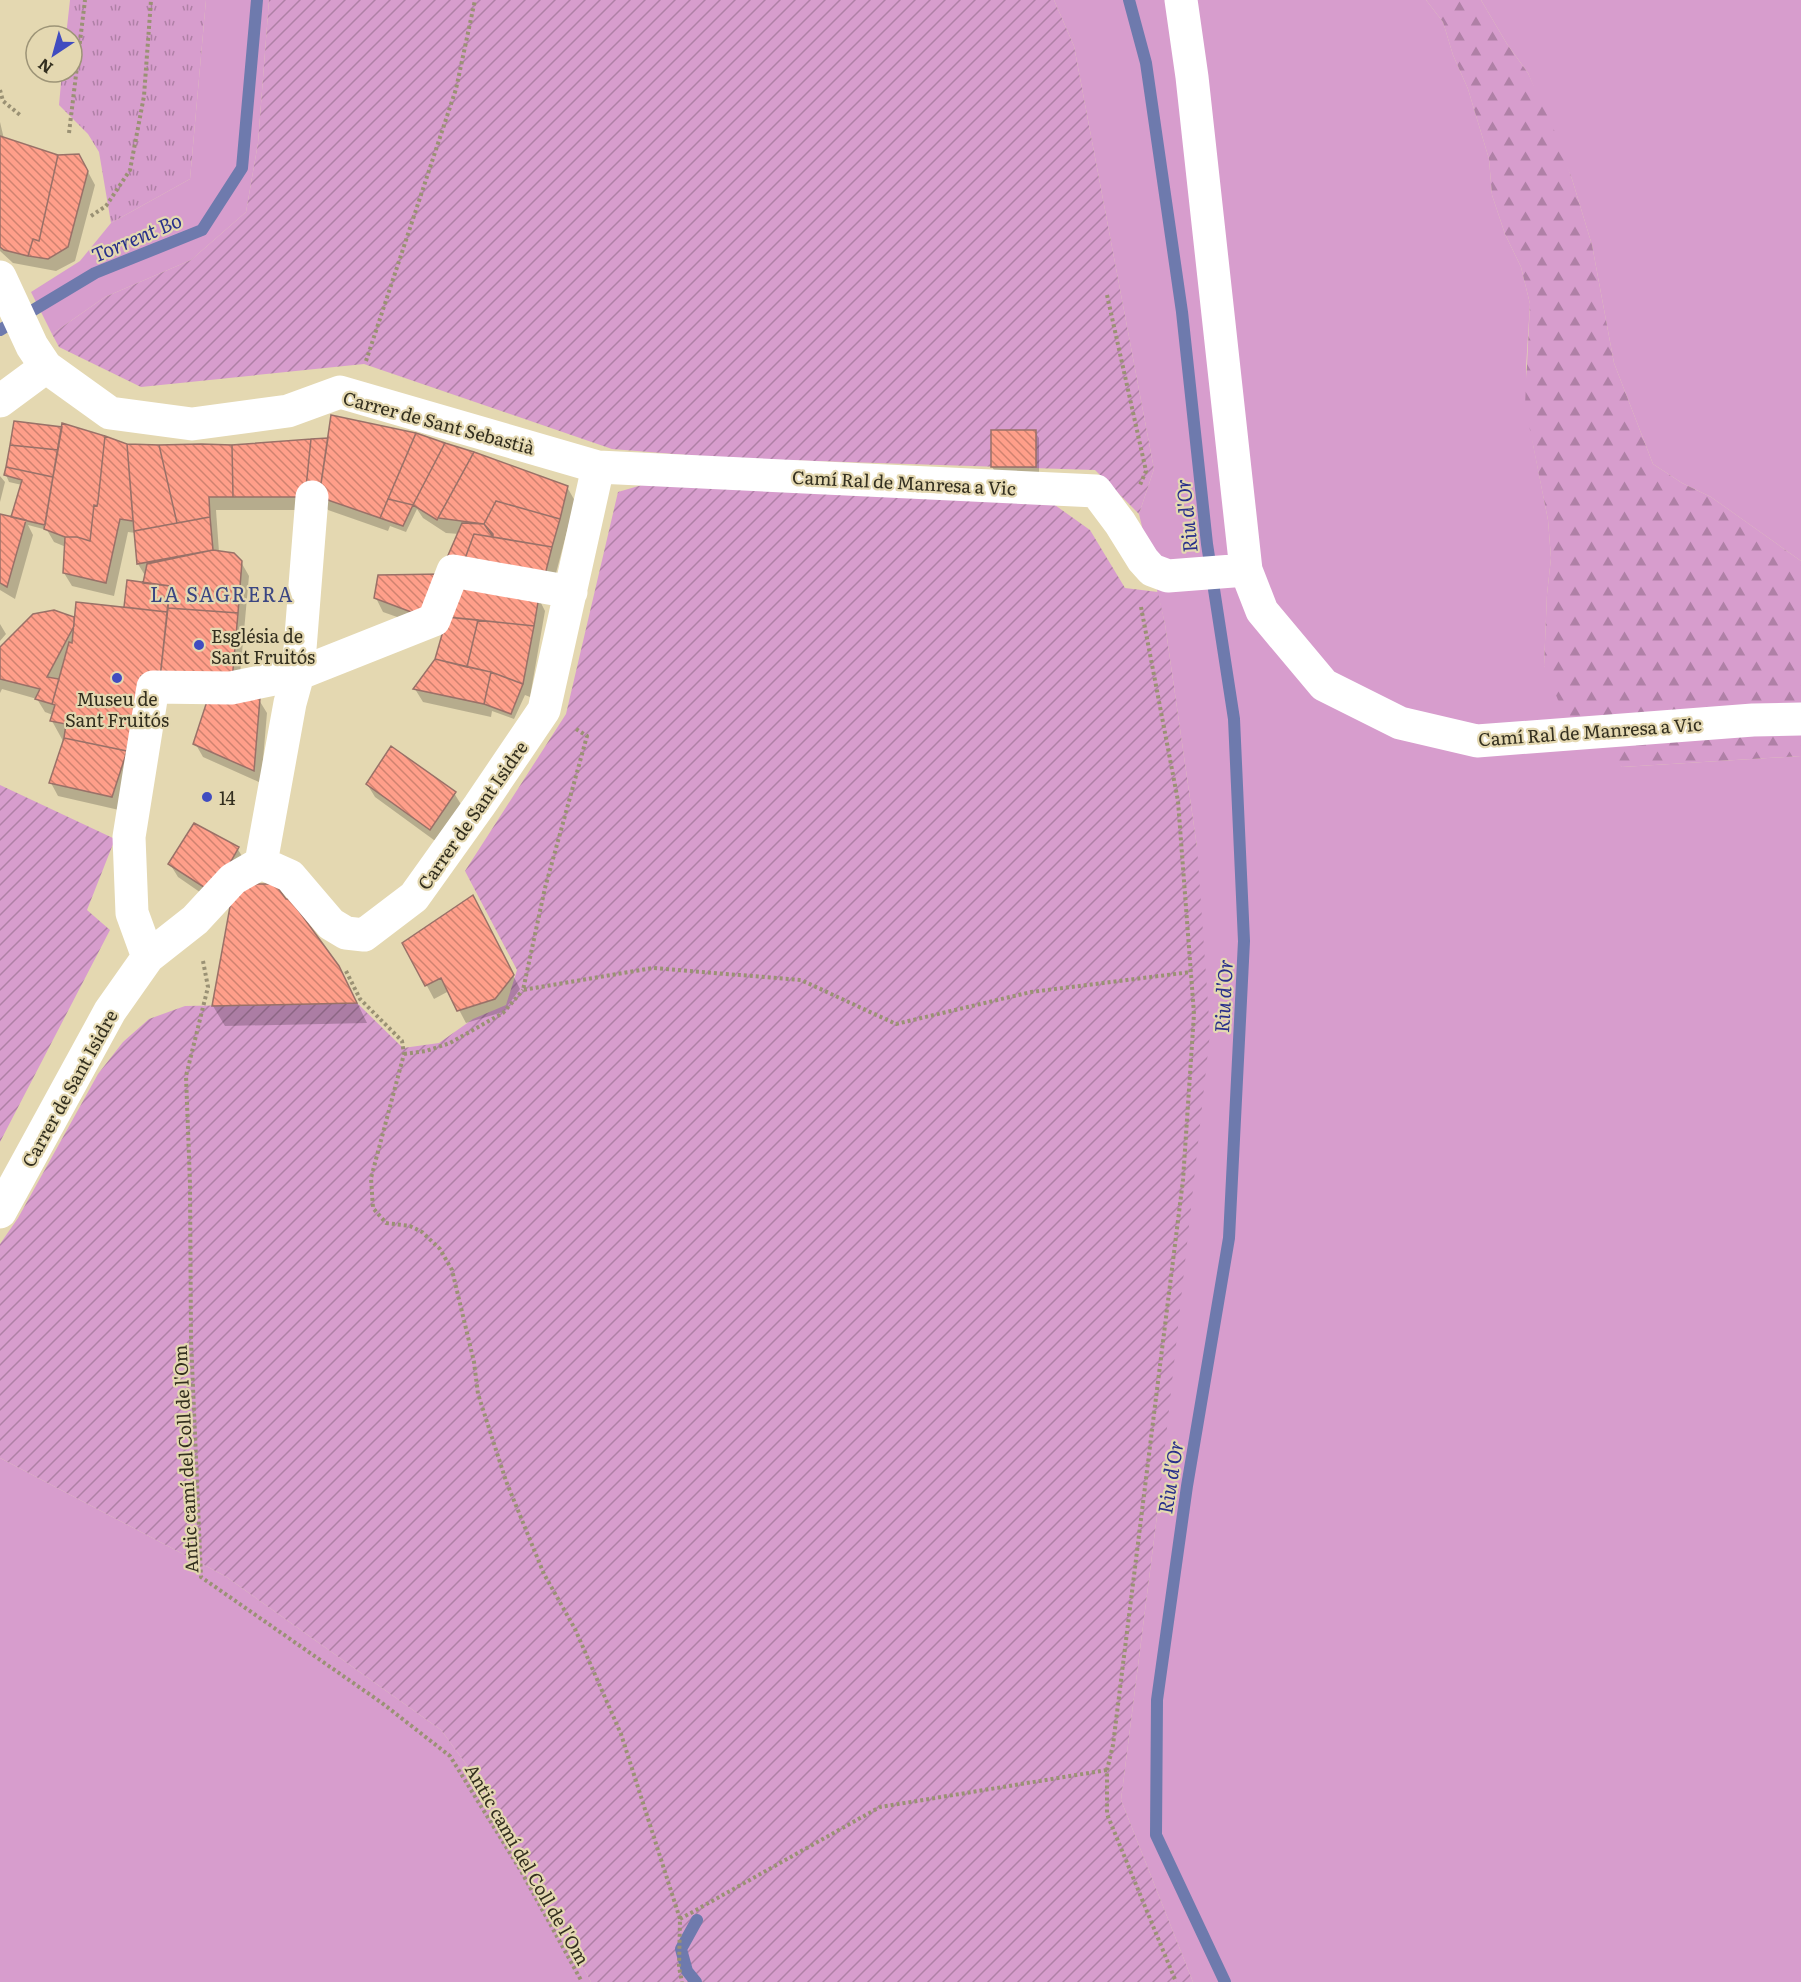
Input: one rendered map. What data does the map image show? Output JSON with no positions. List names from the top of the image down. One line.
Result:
{"streets":{"street":["Carrer de Sant Sebastià","Camí Ral de Manresa a Vic","Carrer de Sant Isidre"],"path":["Antic camí del Coll de l'Om"]},"crossings":[["Carrer de Sant Sebastià","Camí Ral de Manresa a Vic"],["Carrer de Sant Sebastià","Carrer de Sant Isidre"],["Camí Ral de Manresa a Vic","Carrer de Sant Isidre"],["Carrer de Sant Isidre","Antic camí del Coll de l'Om"]],"districts":["LA SAGRERA"],"water":["Torrent Bo","Riu d'Or"],"places":["Església de Sant Fruitós","Museu de Sant Fruitós","14"],"north":"bottom left"}
